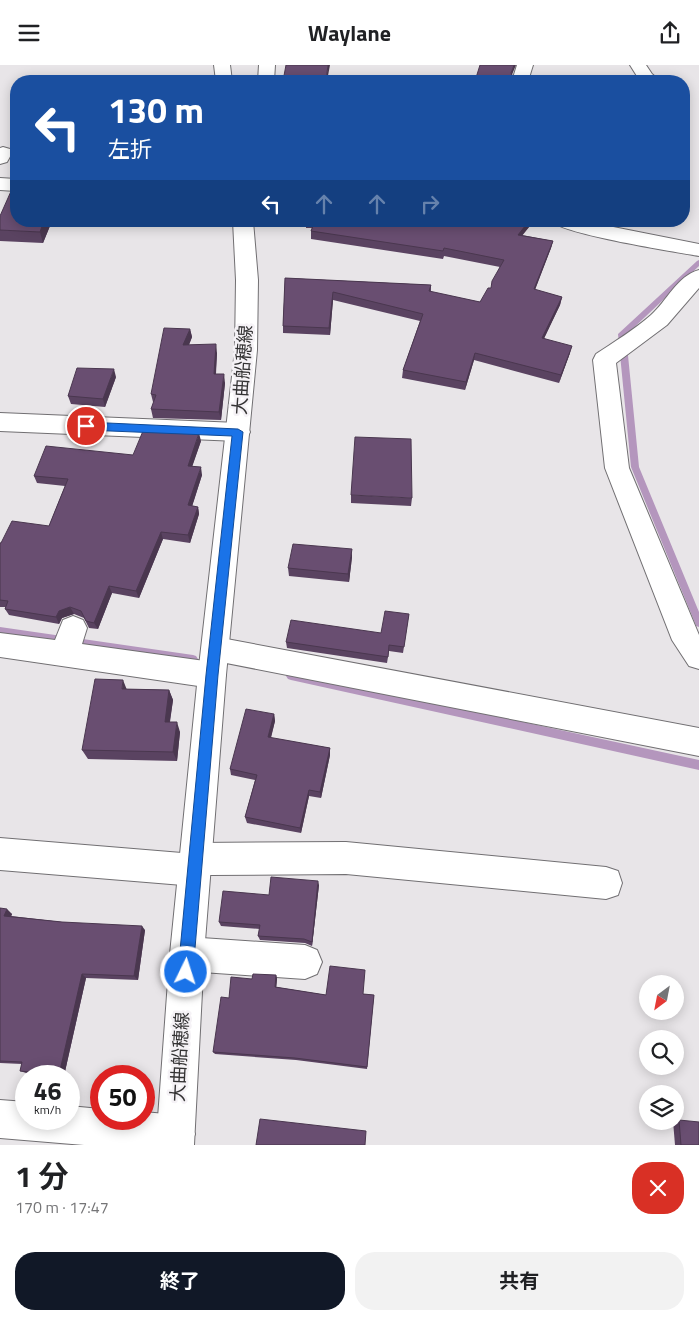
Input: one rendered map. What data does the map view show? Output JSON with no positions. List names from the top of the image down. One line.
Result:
{"streets":{"street":["大曲船穂線"]},"north":"bottom left","page":{"header":"Waylane","turn":["130 m","左折"],"speed":"46 km/h","limit":"50","heading":["1 分","170 m · 17:47"],"buttons":["終了","共有"]}}
